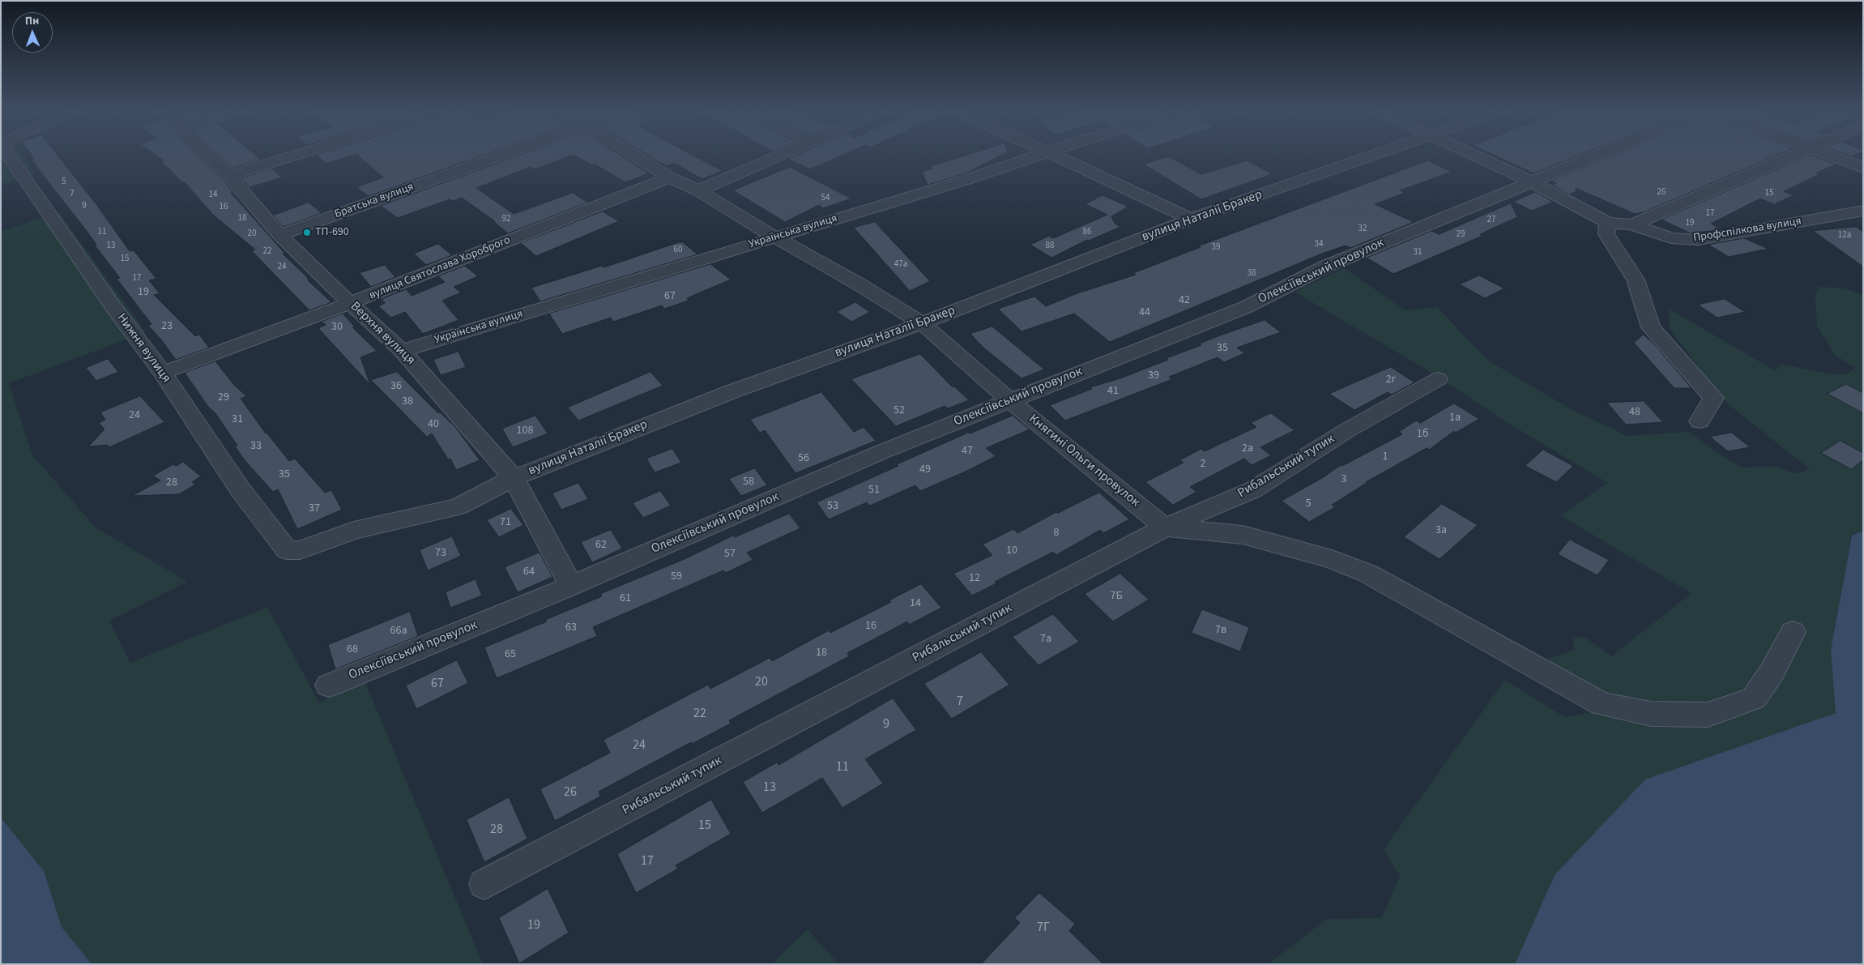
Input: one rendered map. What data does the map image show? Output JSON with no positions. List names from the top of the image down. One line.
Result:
{"streets":{"street":["Братська вулиця","вулиця Наталії Бракер","Профспілкова вулиця","Українська вулиця","вулиця Святослава Хороброго","Олексіївський провулок","Верхня вулиця","Нижня вулиця","Княгині Ольги провулок","Рибальський тупик"]},"crossings":[["Братська вулиця","Верхня вулиця"],["вулиця Наталії Бракер","Верхня вулиця"],["вулиця Наталії Бракер","Нижня вулиця"],["вулиця Наталії Бракер","Княгині Ольги провулок"],["Українська вулиця","Верхня вулиця"],["Українська вулиця","Княгині Ольги провулок"],["вулиця Святослава Хороброго","Верхня вулиця"],["вулиця Святослава Хороброго","Нижня вулиця"],["вулиця Святослава Хороброго","Княгині Ольги провулок"],["Олексіївський провулок","Верхня вулиця"],["Олексіївський провулок","Княгині Ольги провулок"],["Княгині Ольги провулок","Рибальський тупик"]],"places":["ТП-690"],"house_numbers":["5","26","15","7","14","54","9","16","17","18","92","27","19","32","11","86","20","29","12а","34","13","88","39","60","22","31","15","47а","24","38","17","19","67","42","44","23","30","35","39","2г","36","41","29","38","52","48","24","1а","31","40","108","1б","33","2а","47","1","56","2","49","35","3","58","28","51","5","53","37","71","3а","8","62","10","73","57","64","59","12","7Б","61","14","16","63","7в","66а","7а","68","18","65","20","67","7","22","9","24","11","13","26","15","28","17","19","7Г"],"north":"top"}
